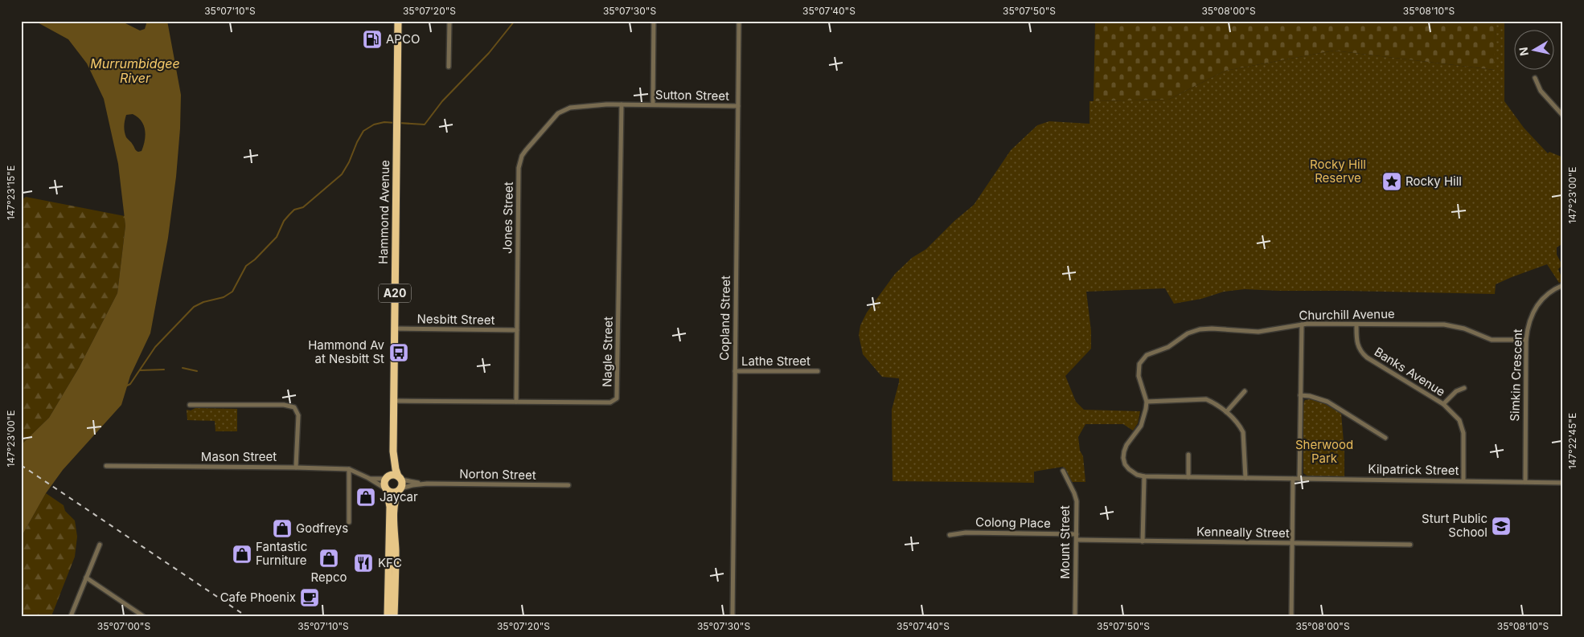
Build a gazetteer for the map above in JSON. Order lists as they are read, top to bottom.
{
  "streets": {
    "highway": ["Hammond Avenue", "A20"],
    "street": [
      "Sutton Street",
      "Jones Street",
      "Churchill Avenue",
      "Copland Street",
      "Nesbitt Street",
      "Nagle Street",
      "Lathe Street",
      "Banks Avenue",
      "Simkin Crescent",
      "Mason Street",
      "Kilpatrick Street",
      "Norton Street",
      "Colong Place",
      "Kenneally Street",
      "Mount Street"
    ]
  },
  "crossings": [
    ["Sutton Street", "Jones Street"],
    ["Sutton Street", "Copland Street"],
    ["Sutton Street", "Nagle Street"],
    ["Hammond Avenue", "A20"],
    ["Hammond Avenue", "Nesbitt Street"],
    ["Hammond Avenue", "Nagle Street"],
    ["Hammond Avenue", "Mason Street"],
    ["Hammond Avenue", "Norton Street"],
    ["Jones Street", "Nesbitt Street"],
    ["Jones Street", "Nagle Street"],
    ["A20", "Mason Street"],
    ["A20", "Norton Street"],
    ["Churchill Avenue", "Banks Avenue"],
    ["Churchill Avenue", "Simkin Crescent"],
    ["Copland Street", "Lathe Street"],
    ["Banks Avenue", "Kilpatrick Street"],
    ["Simkin Crescent", "Kilpatrick Street"],
    ["Mason Street", "Norton Street"],
    ["Colong Place", "Mount Street"],
    ["Kenneally Street", "Mount Street"]
  ],
  "water": ["Murrumbidgee River"],
  "parks": ["Rocky Hill Reserve", "Sherwood Park"],
  "places": {
    "fuel station": ["APCO"],
    "place": ["Rocky Hill"],
    "bus stop": ["Hammond Av at Nesbitt St"],
    "shop": [
      "Jaycar",
      "Godfreys",
      "Fantastic Furniture",
      "Repco"
    ],
    "school or university": ["Sturt Public School"],
    "restaurant": ["KFC"],
    "cafe": ["Cafe Phoenix"]
  },
  "north": "left",
  "coordinates": [
    "35°07'10\"S",
    "35°07'20\"S",
    "35°07'30\"S",
    "35°07'40\"S",
    "35°07'50\"S",
    "35°08'00\"S",
    "35°08'10\"S",
    "147°23'15\"E",
    "147°23'00\"E",
    "147°22'45\"E",
    "35°07'00\"S"
  ]
}
